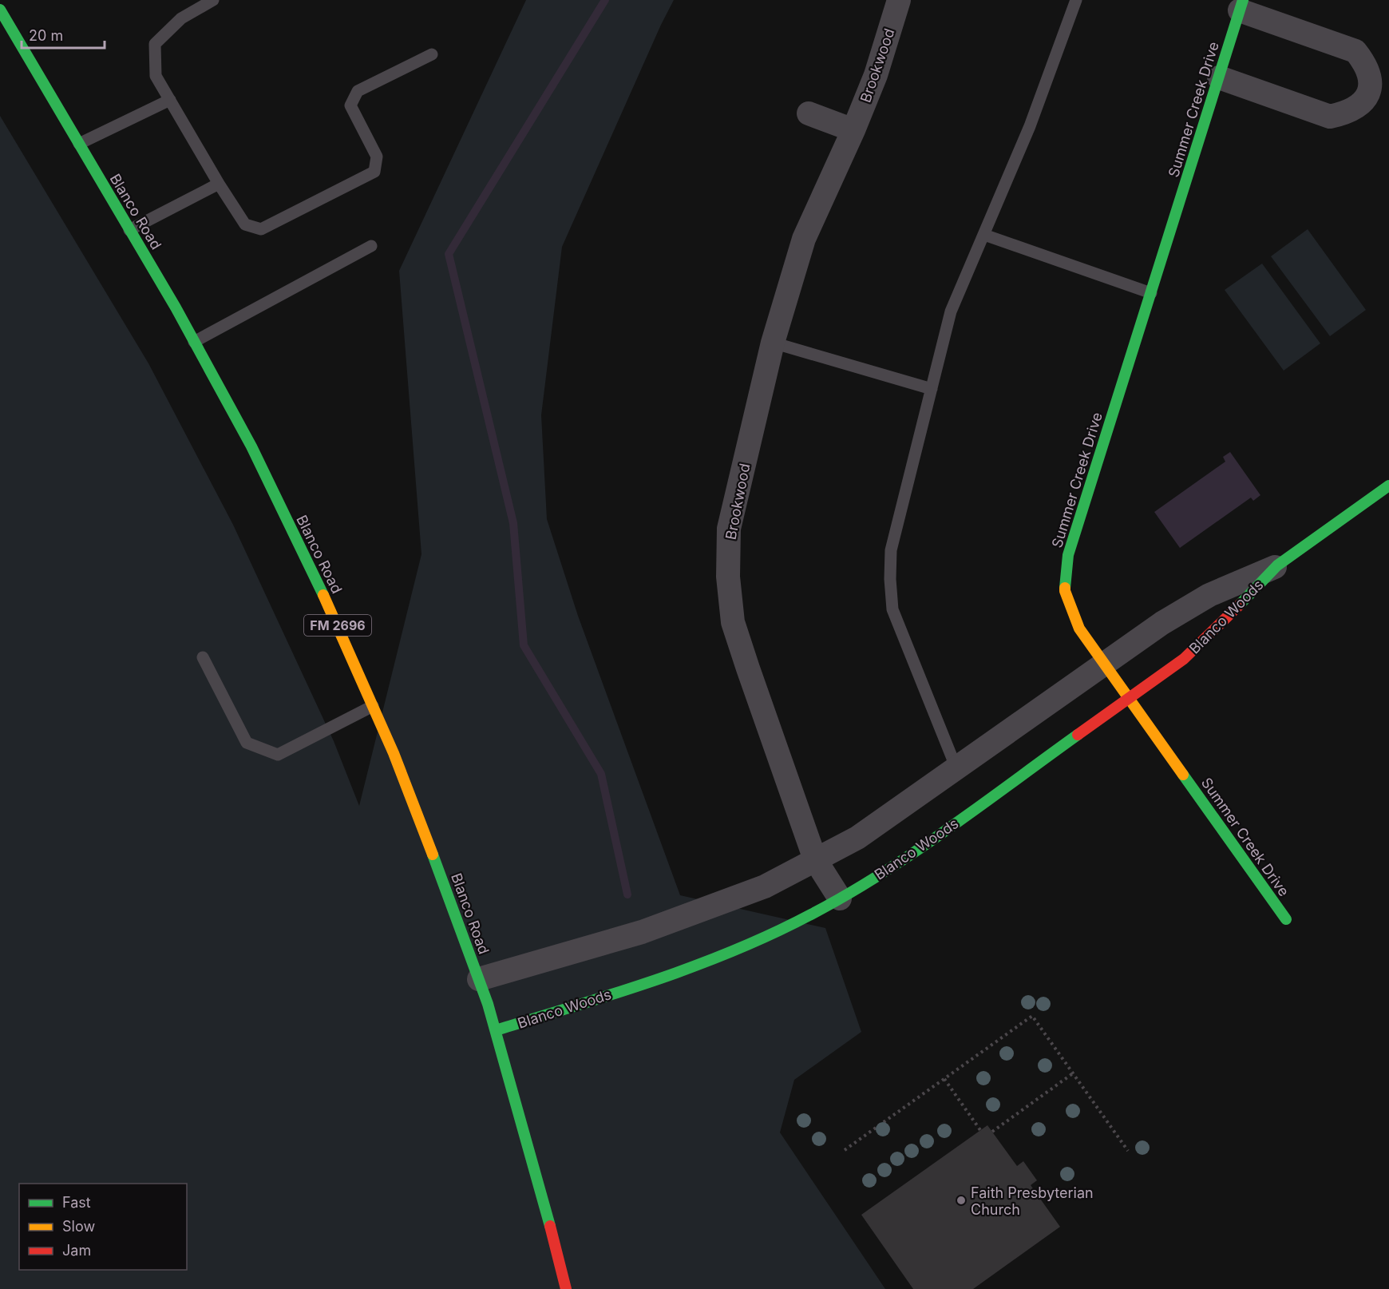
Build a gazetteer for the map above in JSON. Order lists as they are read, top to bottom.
{
  "streets": {
    "street": [
      "Brookwood",
      "Summer Creek Drive",
      "Blanco Road",
      "Blanco Woods",
      "FM 2696"
    ]
  },
  "crossings": [
    ["Brookwood", "Blanco Woods"],
    ["Summer Creek Drive", "Blanco Woods"],
    ["Blanco Road", "Blanco Woods"]
  ],
  "places": ["Faith Presbyterian Church"],
  "legend": ["Fast", "Slow", "Jam"],
  "scale_bar": "20 m"
}
